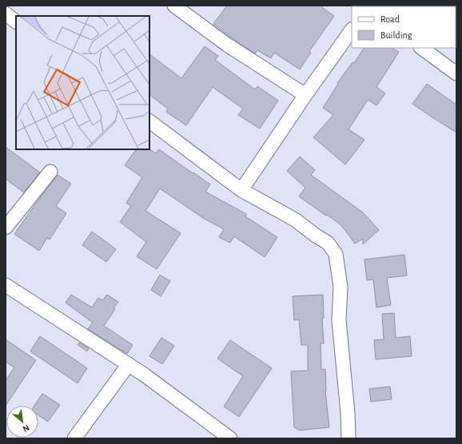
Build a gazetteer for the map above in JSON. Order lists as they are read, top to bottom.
{
  "legend": ["Road", "Building"],
  "north": "bottom right"
}
